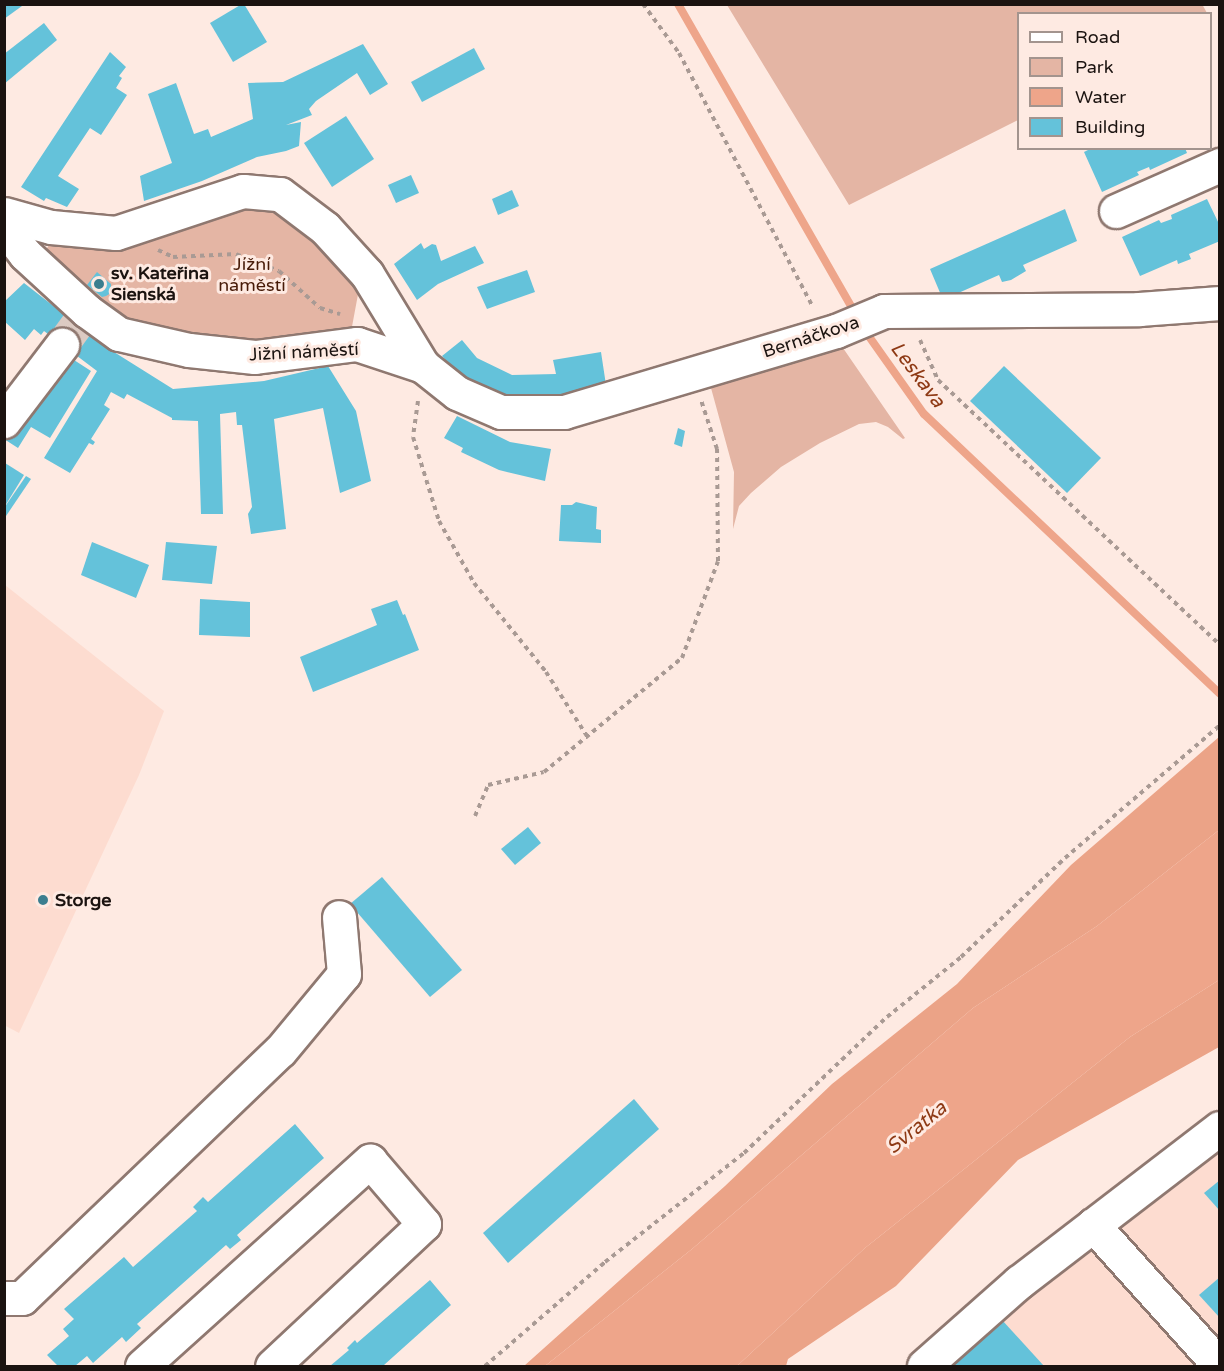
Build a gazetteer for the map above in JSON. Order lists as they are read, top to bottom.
{
  "streets": {
    "street": ["Bernáčkova", "Jižní náměstí"]
  },
  "crossings": [
    ["Bernáčkova", "Jižní náměstí"]
  ],
  "water": ["Leskava", "Svratka"],
  "parks": ["Jížní náměstí"],
  "places": ["sv. Kateřina Sienská", "Storge"],
  "legend": [
    "Road",
    "Park",
    "Water",
    "Building"
  ]
}
